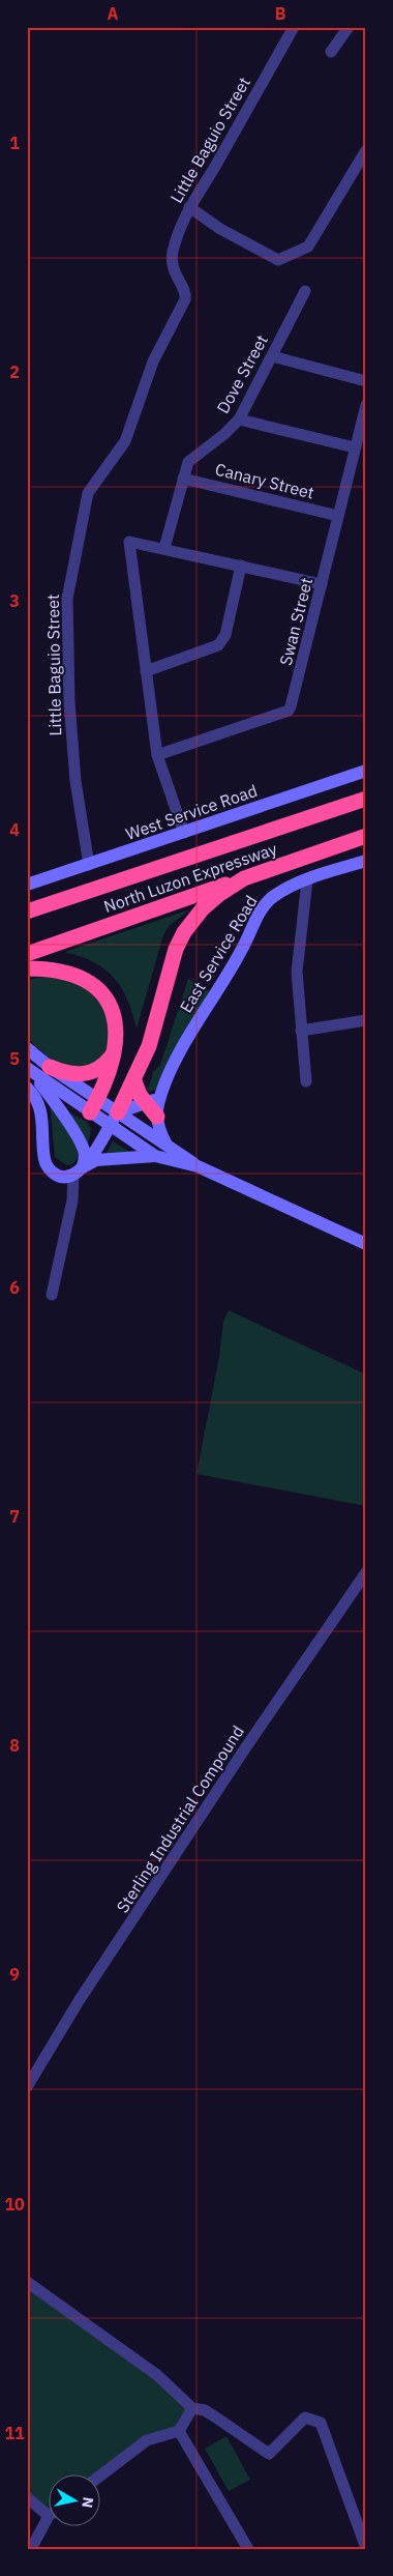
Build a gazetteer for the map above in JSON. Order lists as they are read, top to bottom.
{
  "streets": {
    "highway": ["North Luzon Expressway"],
    "main road": ["West Service Road", "East Service Road"],
    "street": [
      "Little Baguio Street",
      "Dove Street",
      "Canary Street",
      "Swan Street",
      "Sterling Industrial Compound"
    ]
  },
  "crossings": [
    ["Little Baguio Street", "West Service Road"],
    ["Dove Street", "Canary Street"],
    ["Canary Street", "Swan Street"]
  ],
  "north": "right",
  "grid": {
    "columns": ["A", "B"],
    "rows": [
      "1",
      "2",
      "3",
      "4",
      "5",
      "6",
      "7",
      "8",
      "9",
      "10",
      "11"
    ]
  }
}
